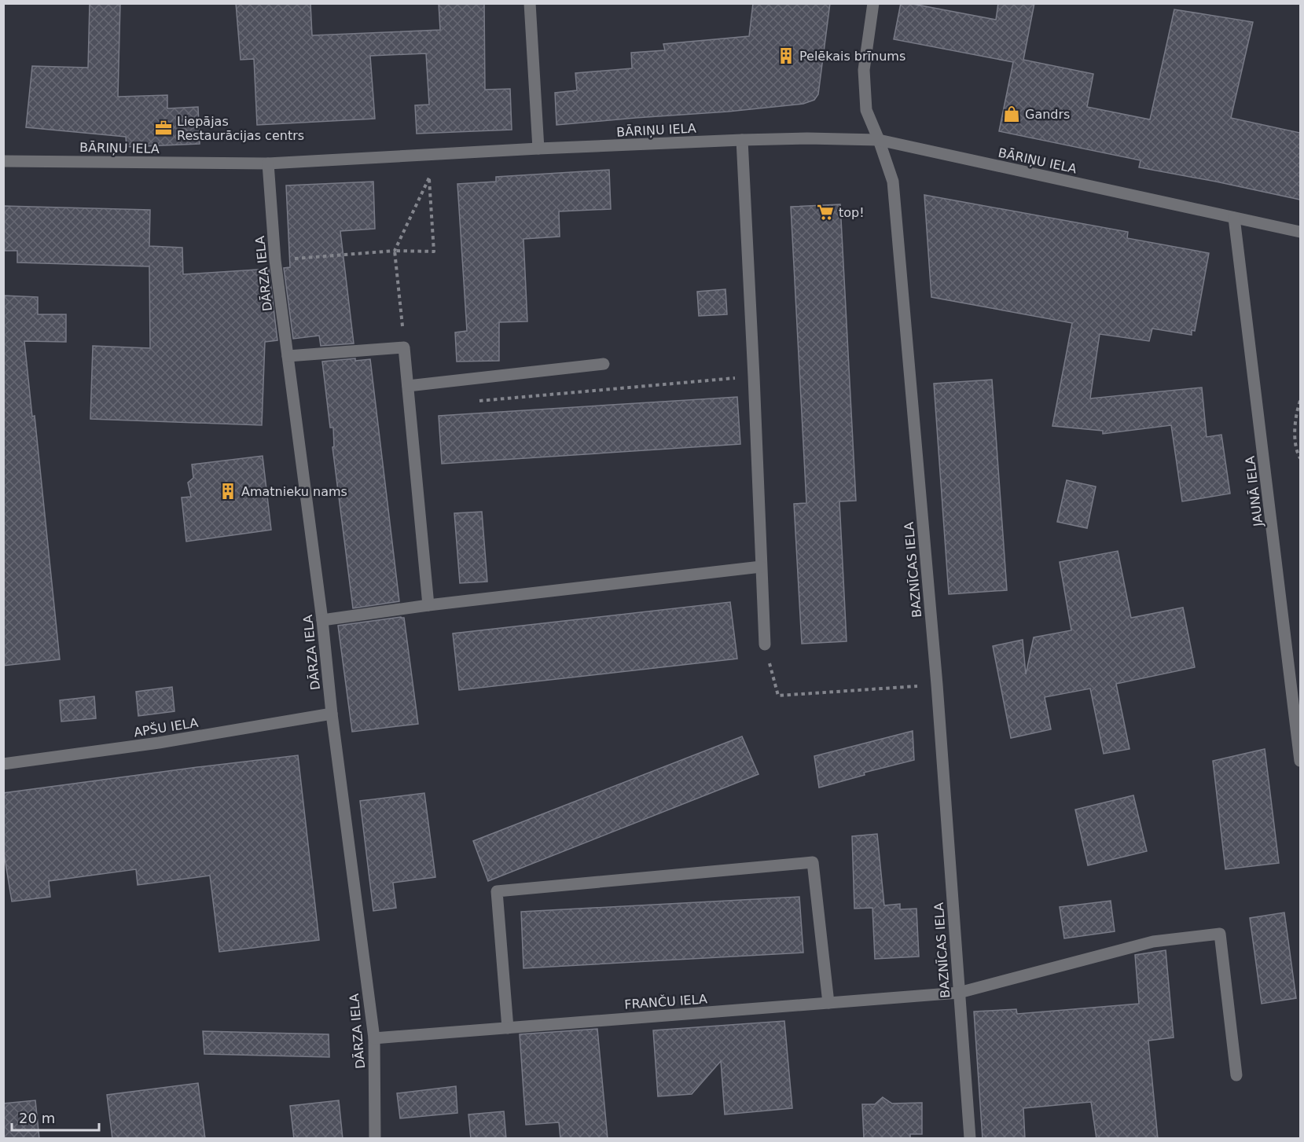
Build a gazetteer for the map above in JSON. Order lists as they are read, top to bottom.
{
  "streets": {
    "street": [
      "BĀRIŅU IELA",
      "DĀRZA IELA",
      "JAUNĀ IELA",
      "BAZNĪCAS IELA",
      "APŠU IELA",
      "FRANČU IELA"
    ]
  },
  "crossings": [
    ["BĀRIŅU IELA", "DĀRZA IELA"],
    ["BĀRIŅU IELA", "JAUNĀ IELA"],
    ["BĀRIŅU IELA", "BAZNĪCAS IELA"],
    ["DĀRZA IELA", "APŠU IELA"],
    ["DĀRZA IELA", "FRANČU IELA"],
    ["BAZNĪCAS IELA", "FRANČU IELA"]
  ],
  "places": {
    "building": ["Pelēkais brīnums", "Amatnieku nams"],
    "shop": ["Gandrs"],
    "office": ["Liepājas Restaurācijas centrs"],
    "supermarket": ["top!"]
  },
  "scale_bar": "20 m"
}
